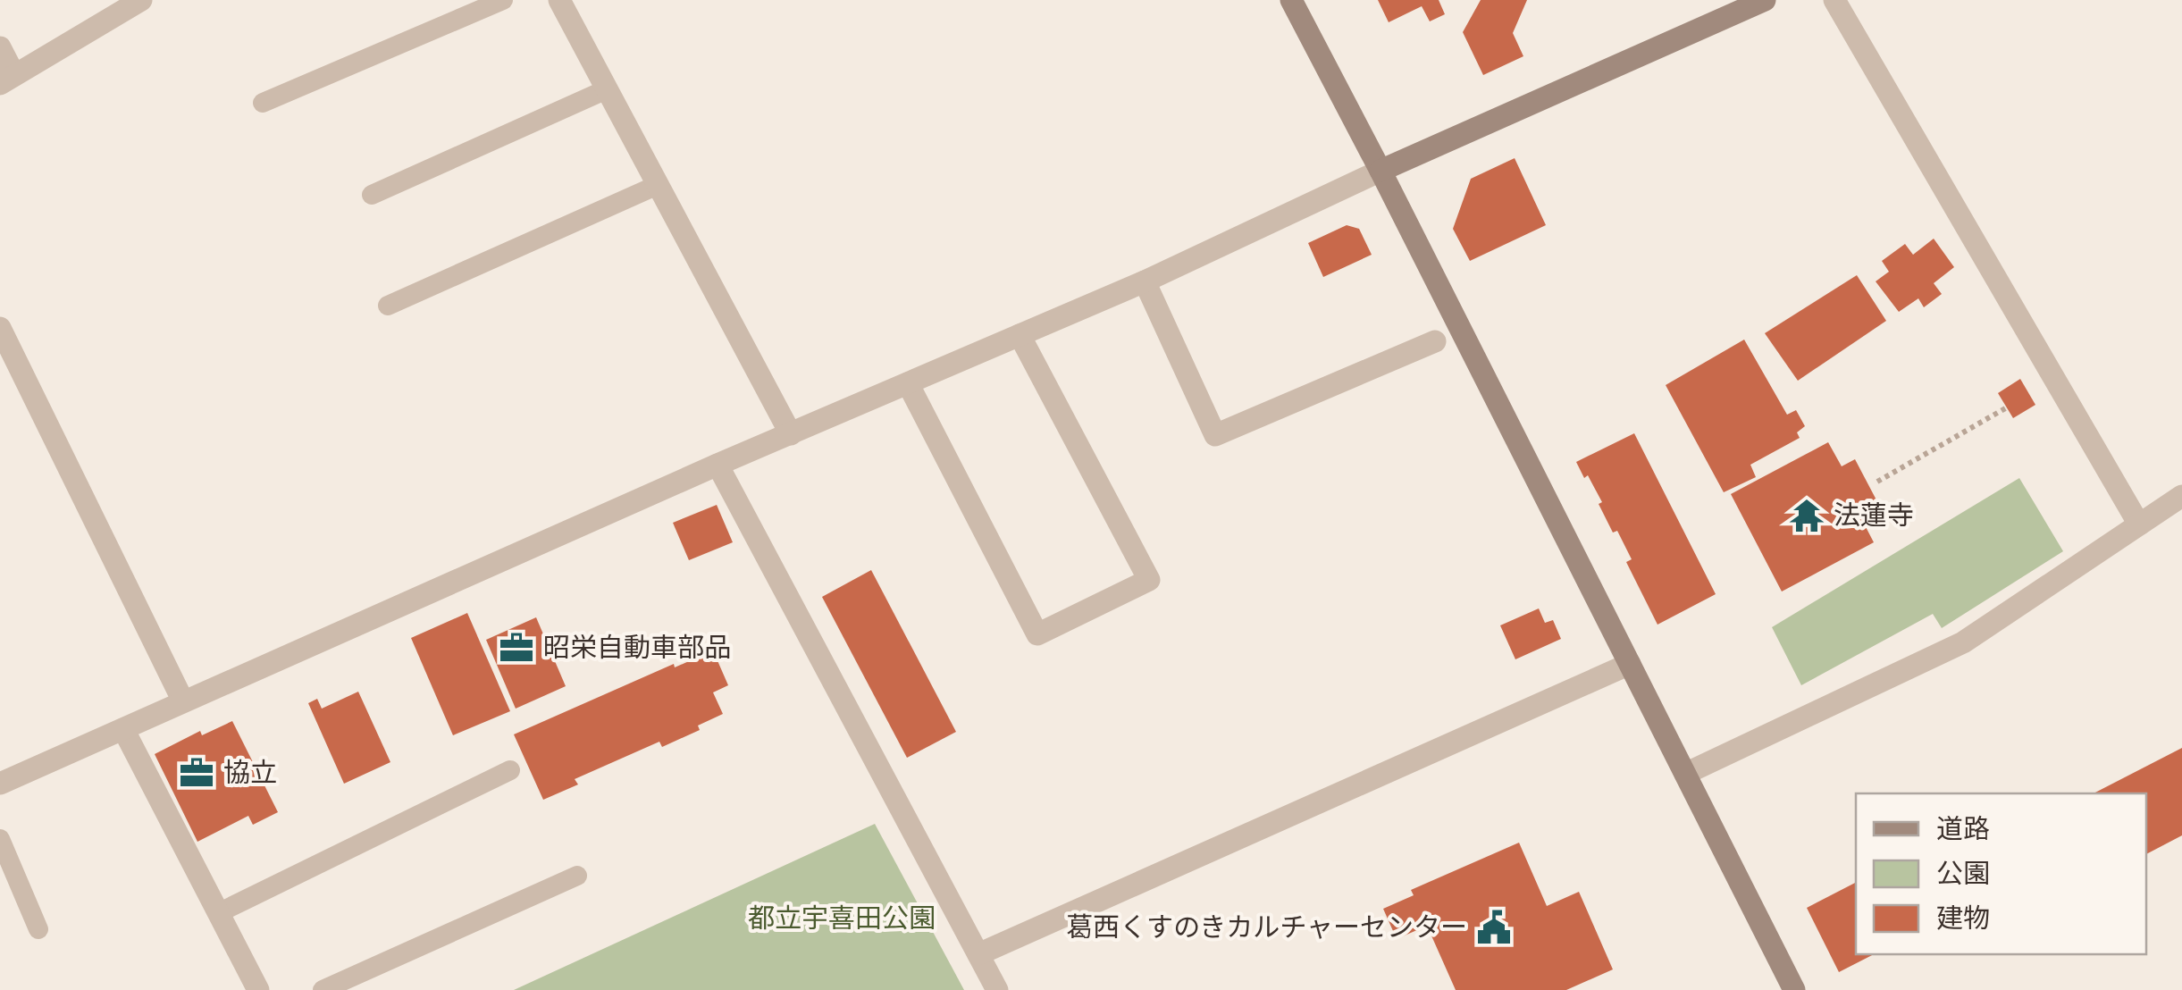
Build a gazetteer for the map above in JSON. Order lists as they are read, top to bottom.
{
  "parks": ["都立宇喜田公園"],
  "places": {
    "temple": ["法蓮寺"],
    "office": ["昭栄自動車部品", "協立"],
    "public building": ["葛西くすのきカルチャーセンター"]
  },
  "legend": ["道路", "公園", "建物"]
}
